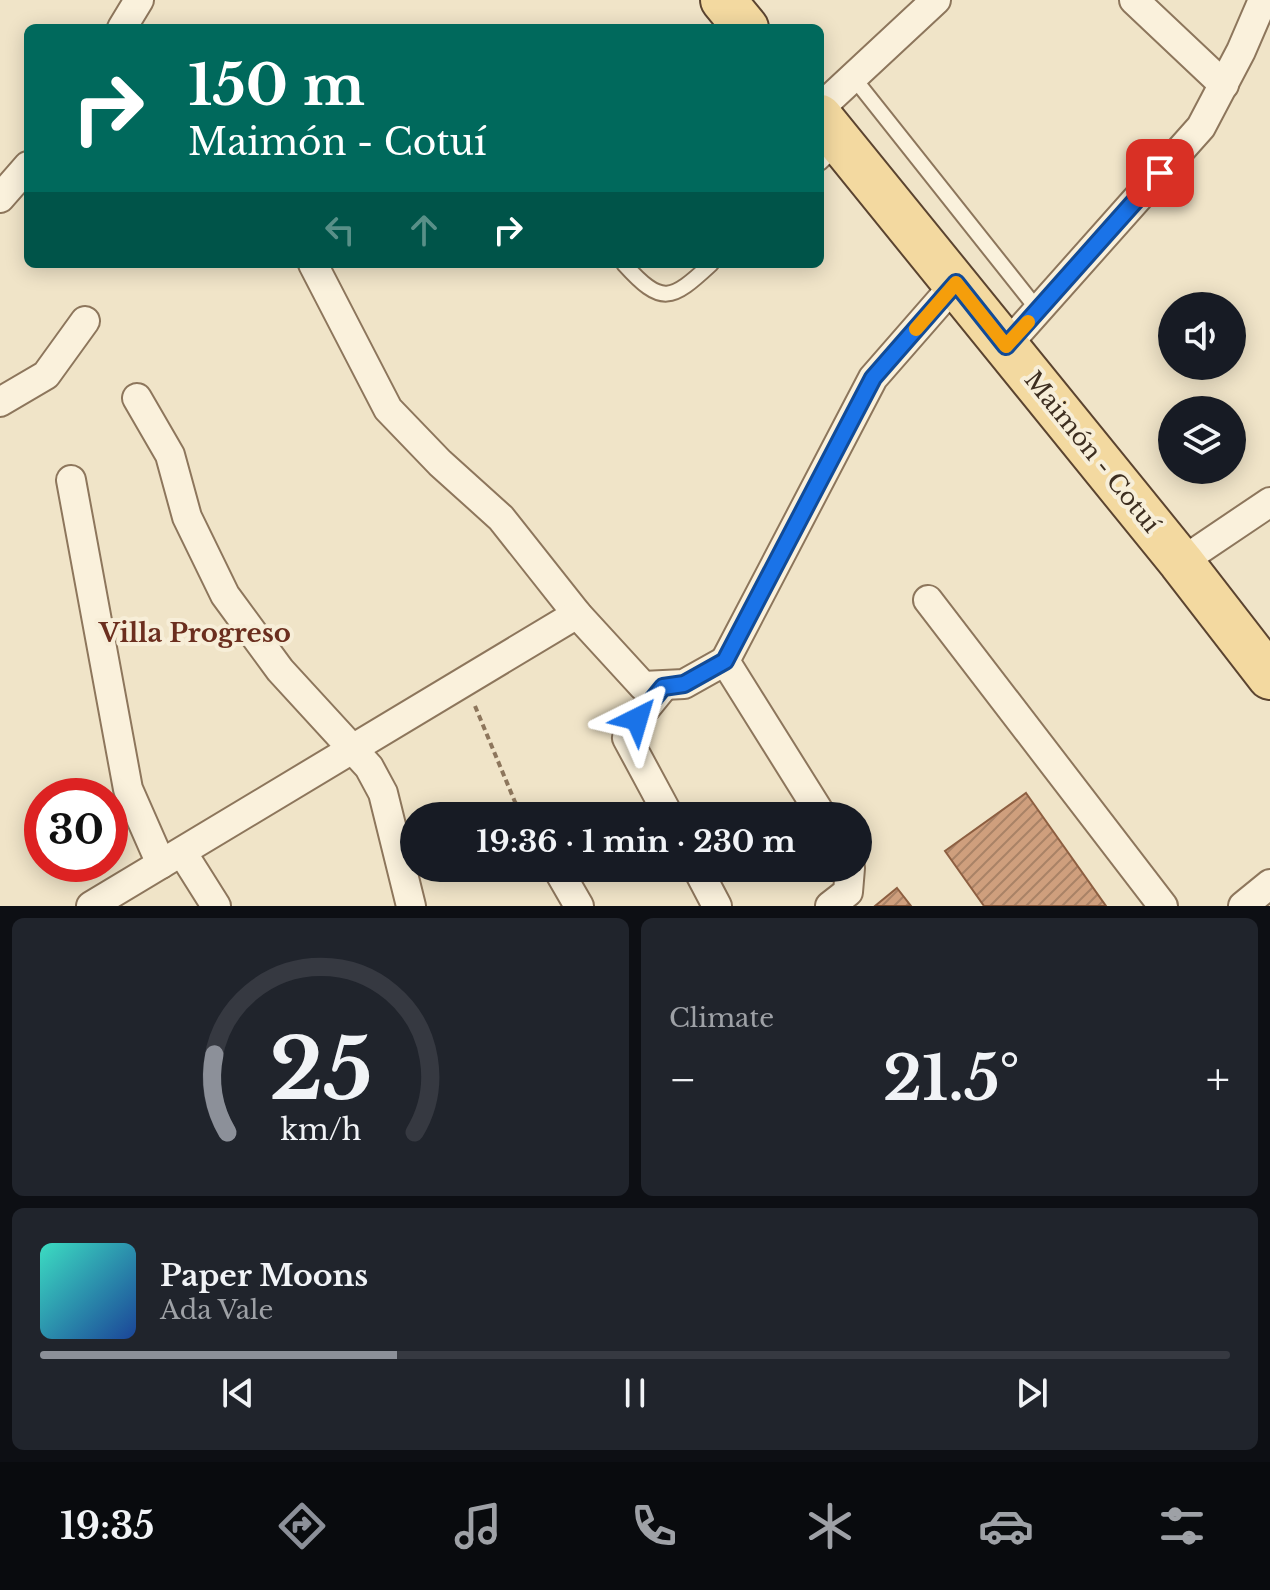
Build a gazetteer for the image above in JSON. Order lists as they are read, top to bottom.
{
  "streets": {
    "main road": ["Maimón - Cotuí"]
  },
  "districts": ["Villa Progreso"],
  "page": {
    "turn": ["150 m", "Maimón - Cotuí"],
    "limit": "30",
    "trip": "19:36 · 1 min · 230 m",
    "tile": "Climate",
    "heat": ["−", "21.5°", "+"],
    "song": ["Paper Moons", "Ada Vale"],
    "tabs": "19:35",
    "gauge": ["25", "km/h"]
  }
}
